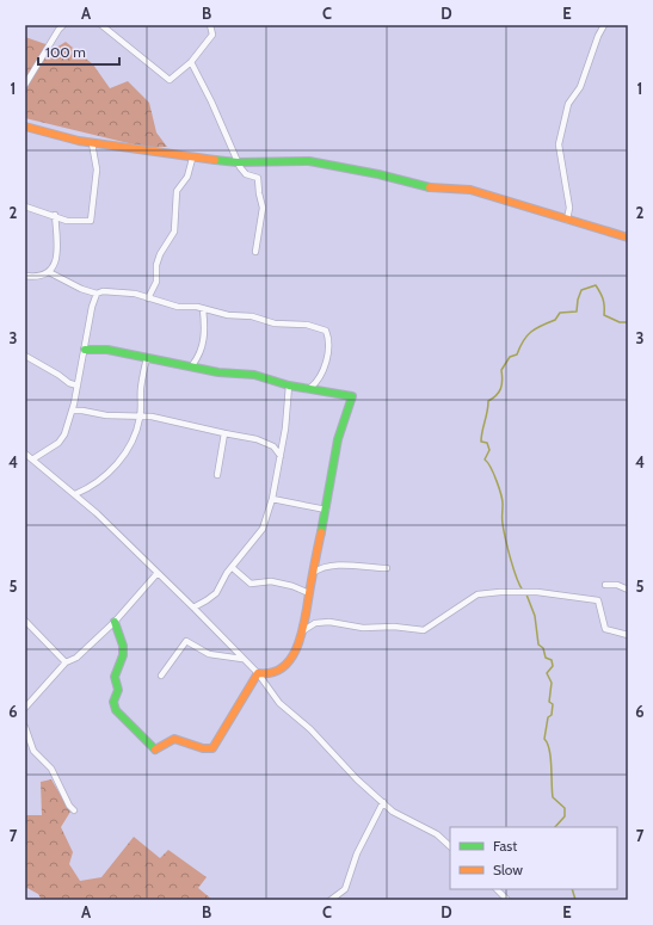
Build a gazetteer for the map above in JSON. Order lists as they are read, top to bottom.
{
  "legend": ["Fast", "Slow"],
  "scale_bar": "100 m",
  "grid": {
    "columns": [
      "A",
      "B",
      "C",
      "D",
      "E"
    ],
    "rows": [
      "1",
      "2",
      "3",
      "4",
      "5",
      "6",
      "7"
    ]
  }
}
